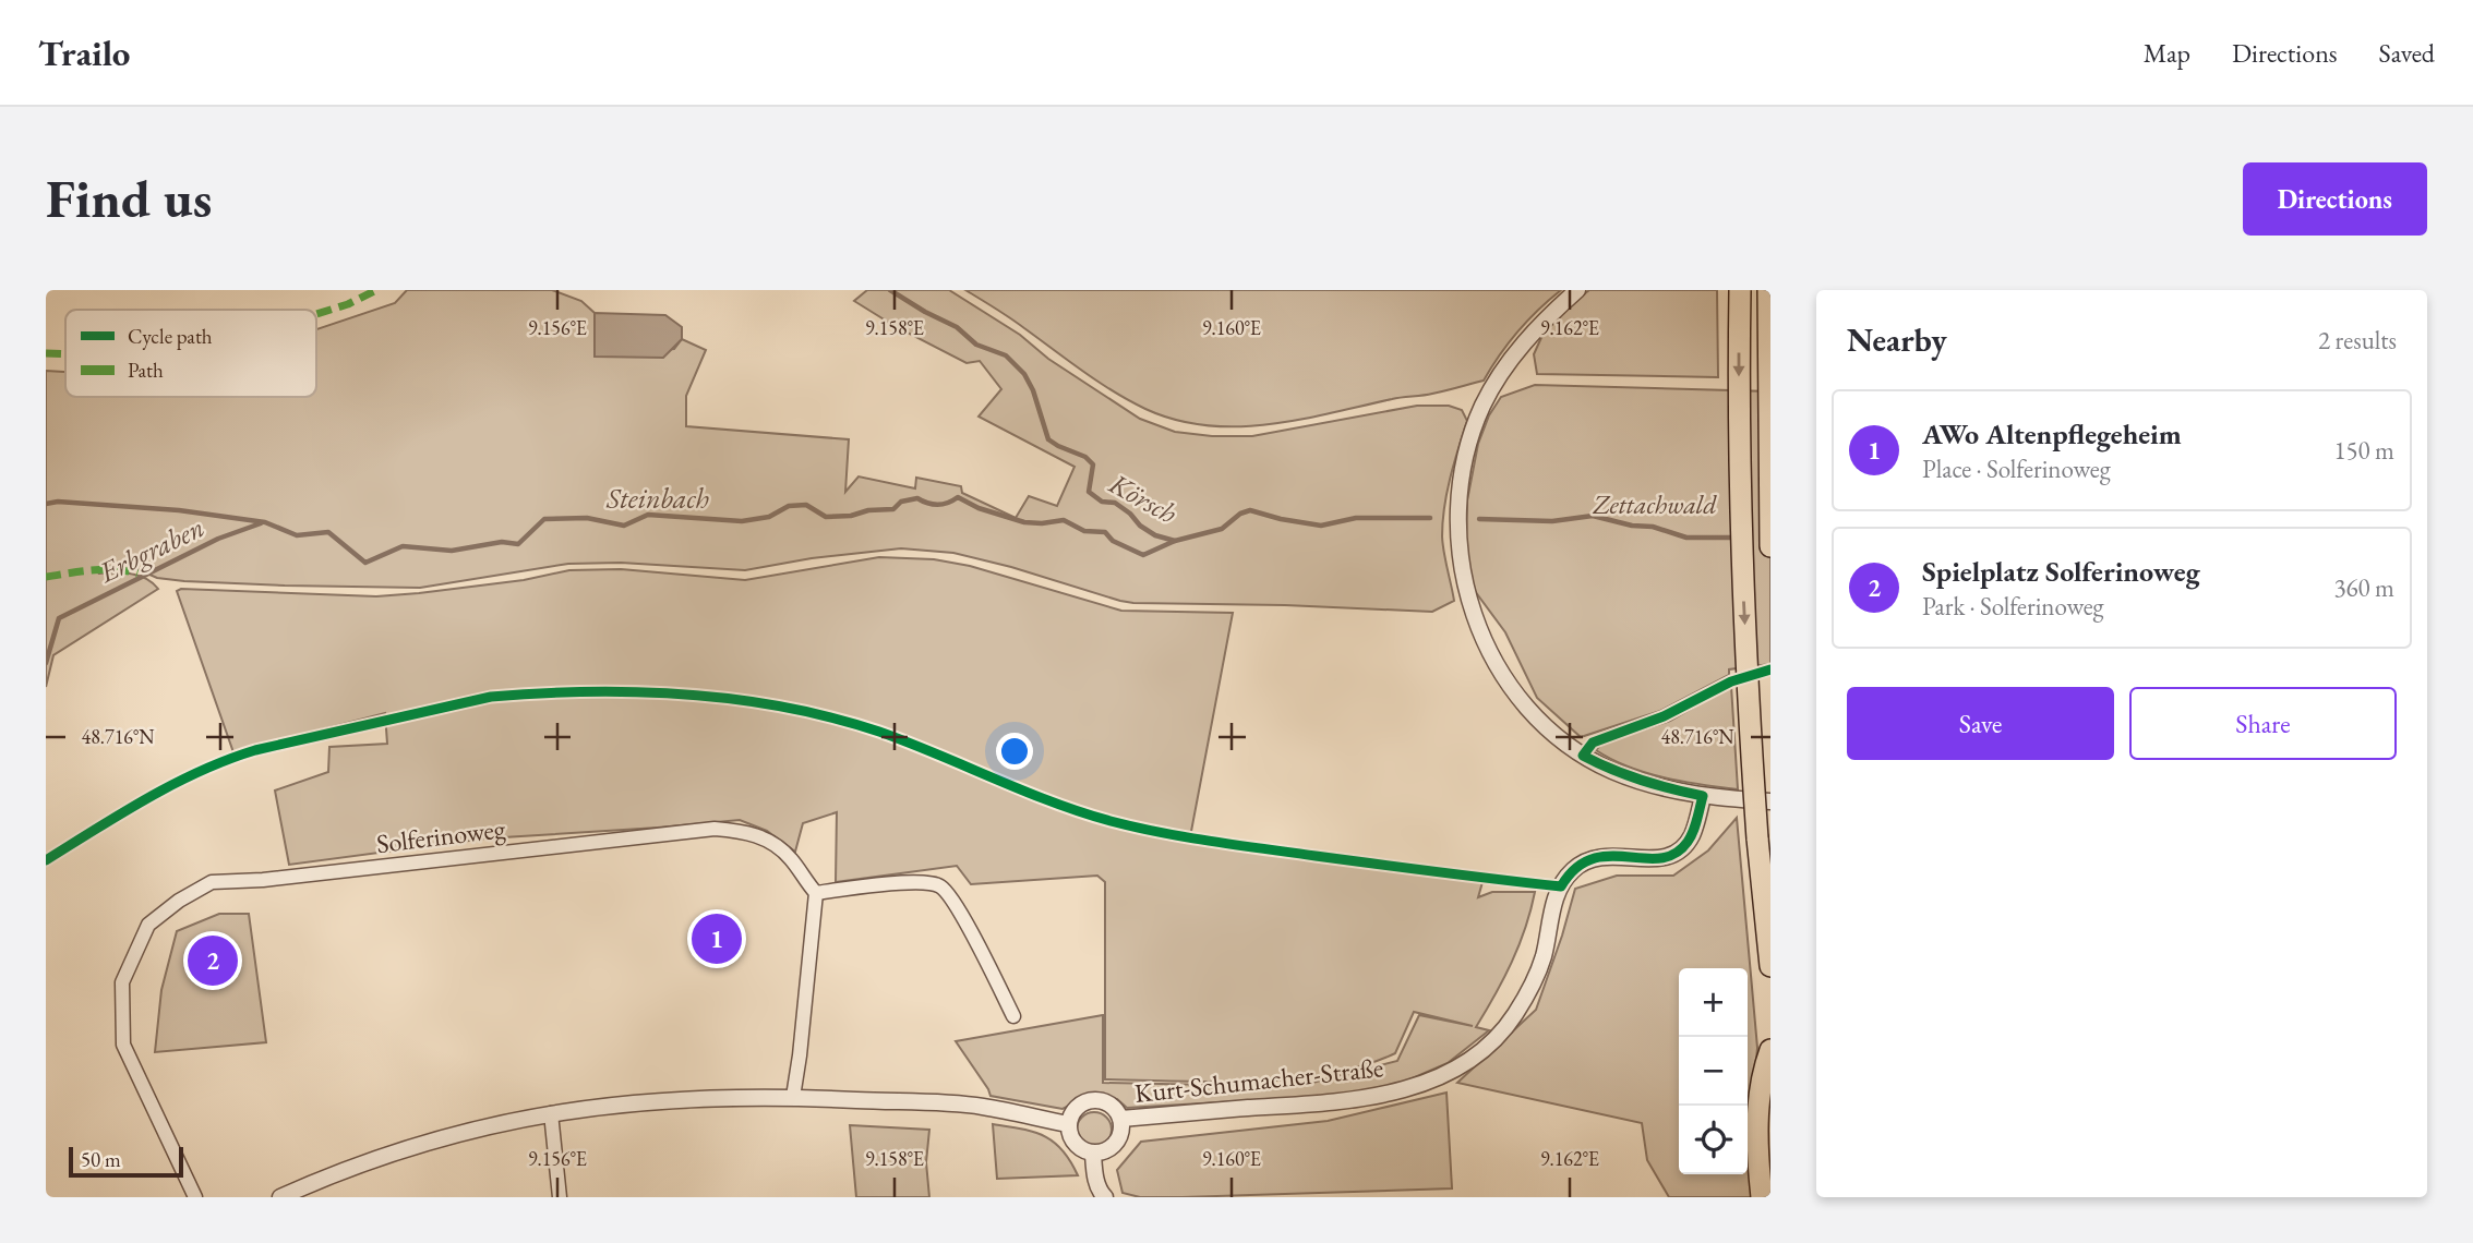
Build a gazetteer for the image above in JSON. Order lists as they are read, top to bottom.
{
  "streets": {
    "street": ["Solferinoweg", "Kurt-Schumacher-Straße"]
  },
  "water": ["Steinbach", "Körsch", "Erbgraben"],
  "parks": ["Zettachwald"],
  "legend": ["Cycle path", "Path"],
  "scale_bar": "50 m",
  "page": {
    "header": "Trailo",
    "nav": ["Map", "Directions", "Saved"],
    "buttons": [
      "Directions",
      ["Save", "Share"]
    ],
    "title": "Find us",
    "heading": ["Nearby", "2 results"],
    "list": [
      {
        "mark": "1",
        "name": "AWo Altenpflegeheim",
        "note": "Place · Solferinoweg",
        "value": "150 m"
      },
      {
        "mark": "2",
        "name": "Spielplatz Solferinoweg",
        "note": "Park · Solferinoweg",
        "value": "360 m"
      }
    ],
    "pins": ["1", "2"],
    "map_buttons": ["+", "−"],
    "scale": "50 m"
  },
  "coordinates": [
    "9.156°E",
    "9.158°E",
    "9.160°E",
    "9.162°E",
    "48.716°N"
  ]
}
